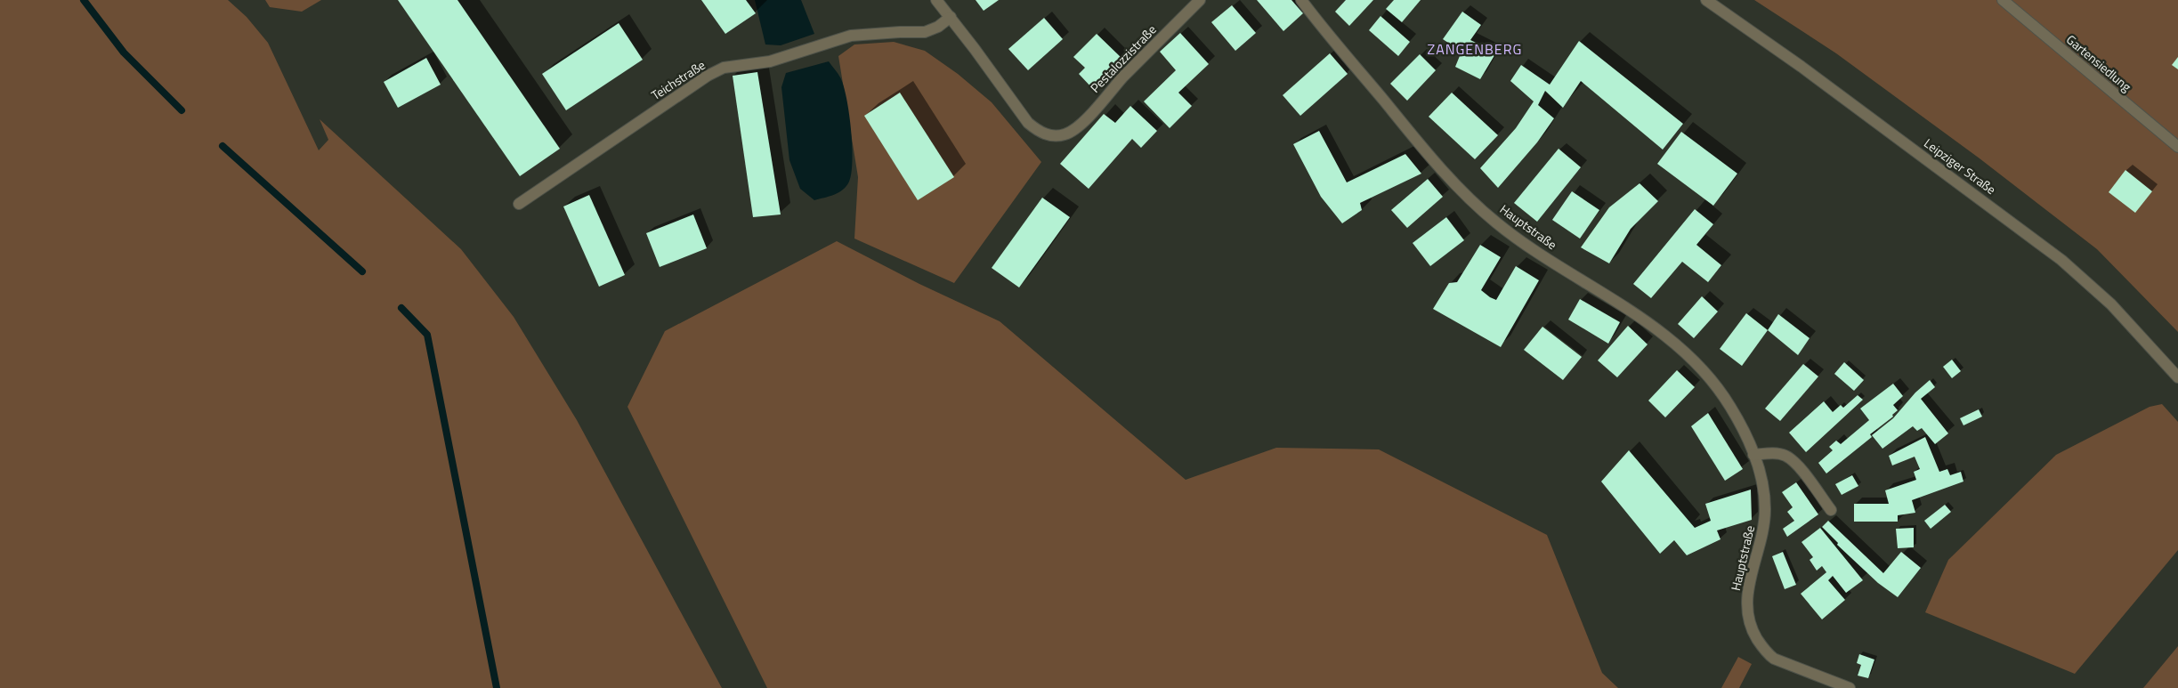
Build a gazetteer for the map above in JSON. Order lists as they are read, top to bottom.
{
  "streets": {
    "street": [
      "Pestalozzistraße",
      "Gartensiedlung",
      "Teichstraße",
      "Leipziger Straße",
      "Hauptstraße"
    ]
  },
  "crossings": [
    ["Pestalozzistraße", "Teichstraße"]
  ],
  "districts": ["ZANGENBERG"]
}
